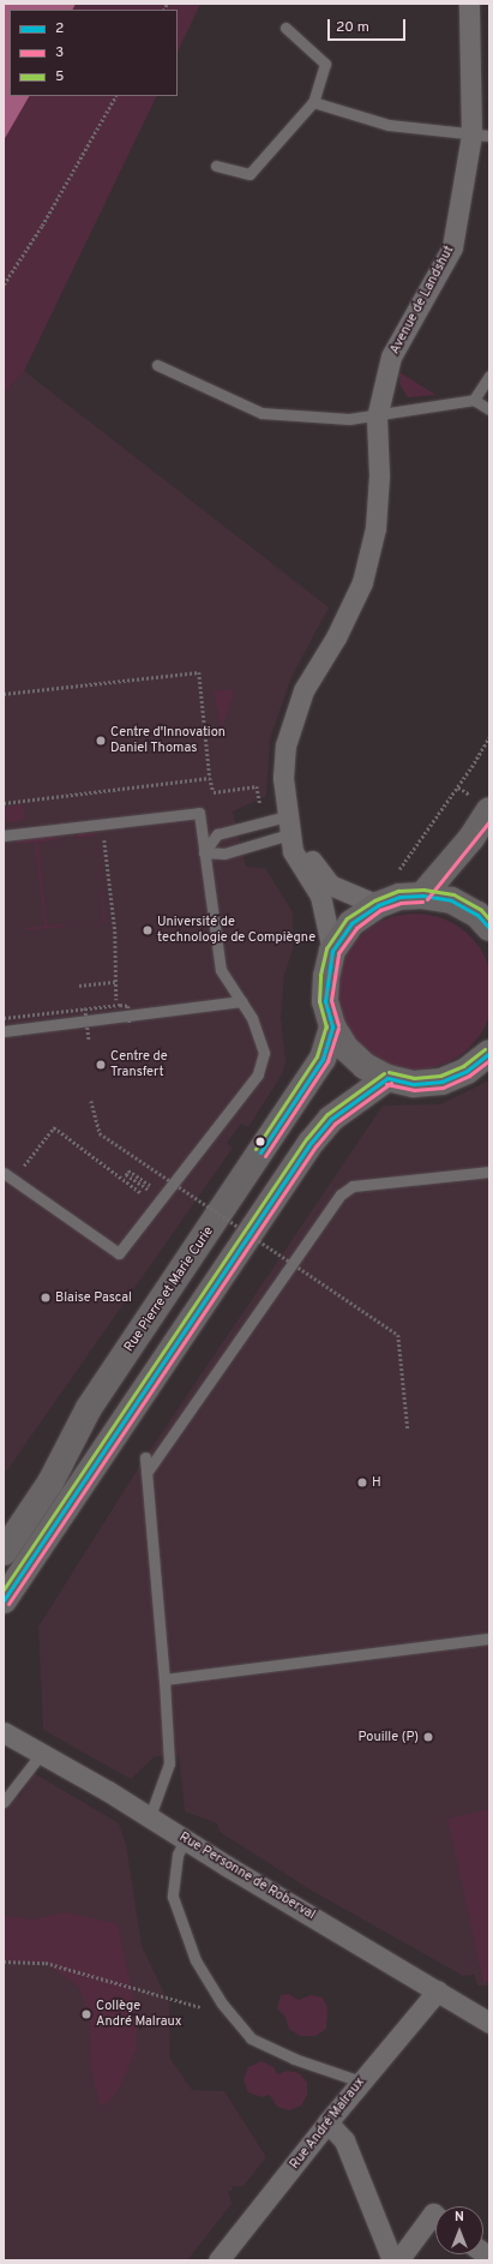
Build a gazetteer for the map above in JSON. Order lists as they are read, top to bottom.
{
  "streets": {
    "main road": ["Rue Pierre et Marie Curie"],
    "street": ["Avenue de Landshut", "Rue Personne de Roberval", "Rue André Malraux"]
  },
  "crossings": [
    ["Rue Personne de Roberval", "Rue André Malraux"]
  ],
  "places": [
    "Centre d'Innovation Daniel Thomas",
    "Université de technologie de Compiègne",
    "Centre de Transfert",
    "Blaise Pascal",
    "H",
    "Pouille (P)",
    "Collège André Malraux"
  ],
  "lines": ["transit line 3", "transit line 5", "transit line 2"],
  "legend": ["2", "3", "5"],
  "scale_bar": "20 m",
  "north": "top"
}
